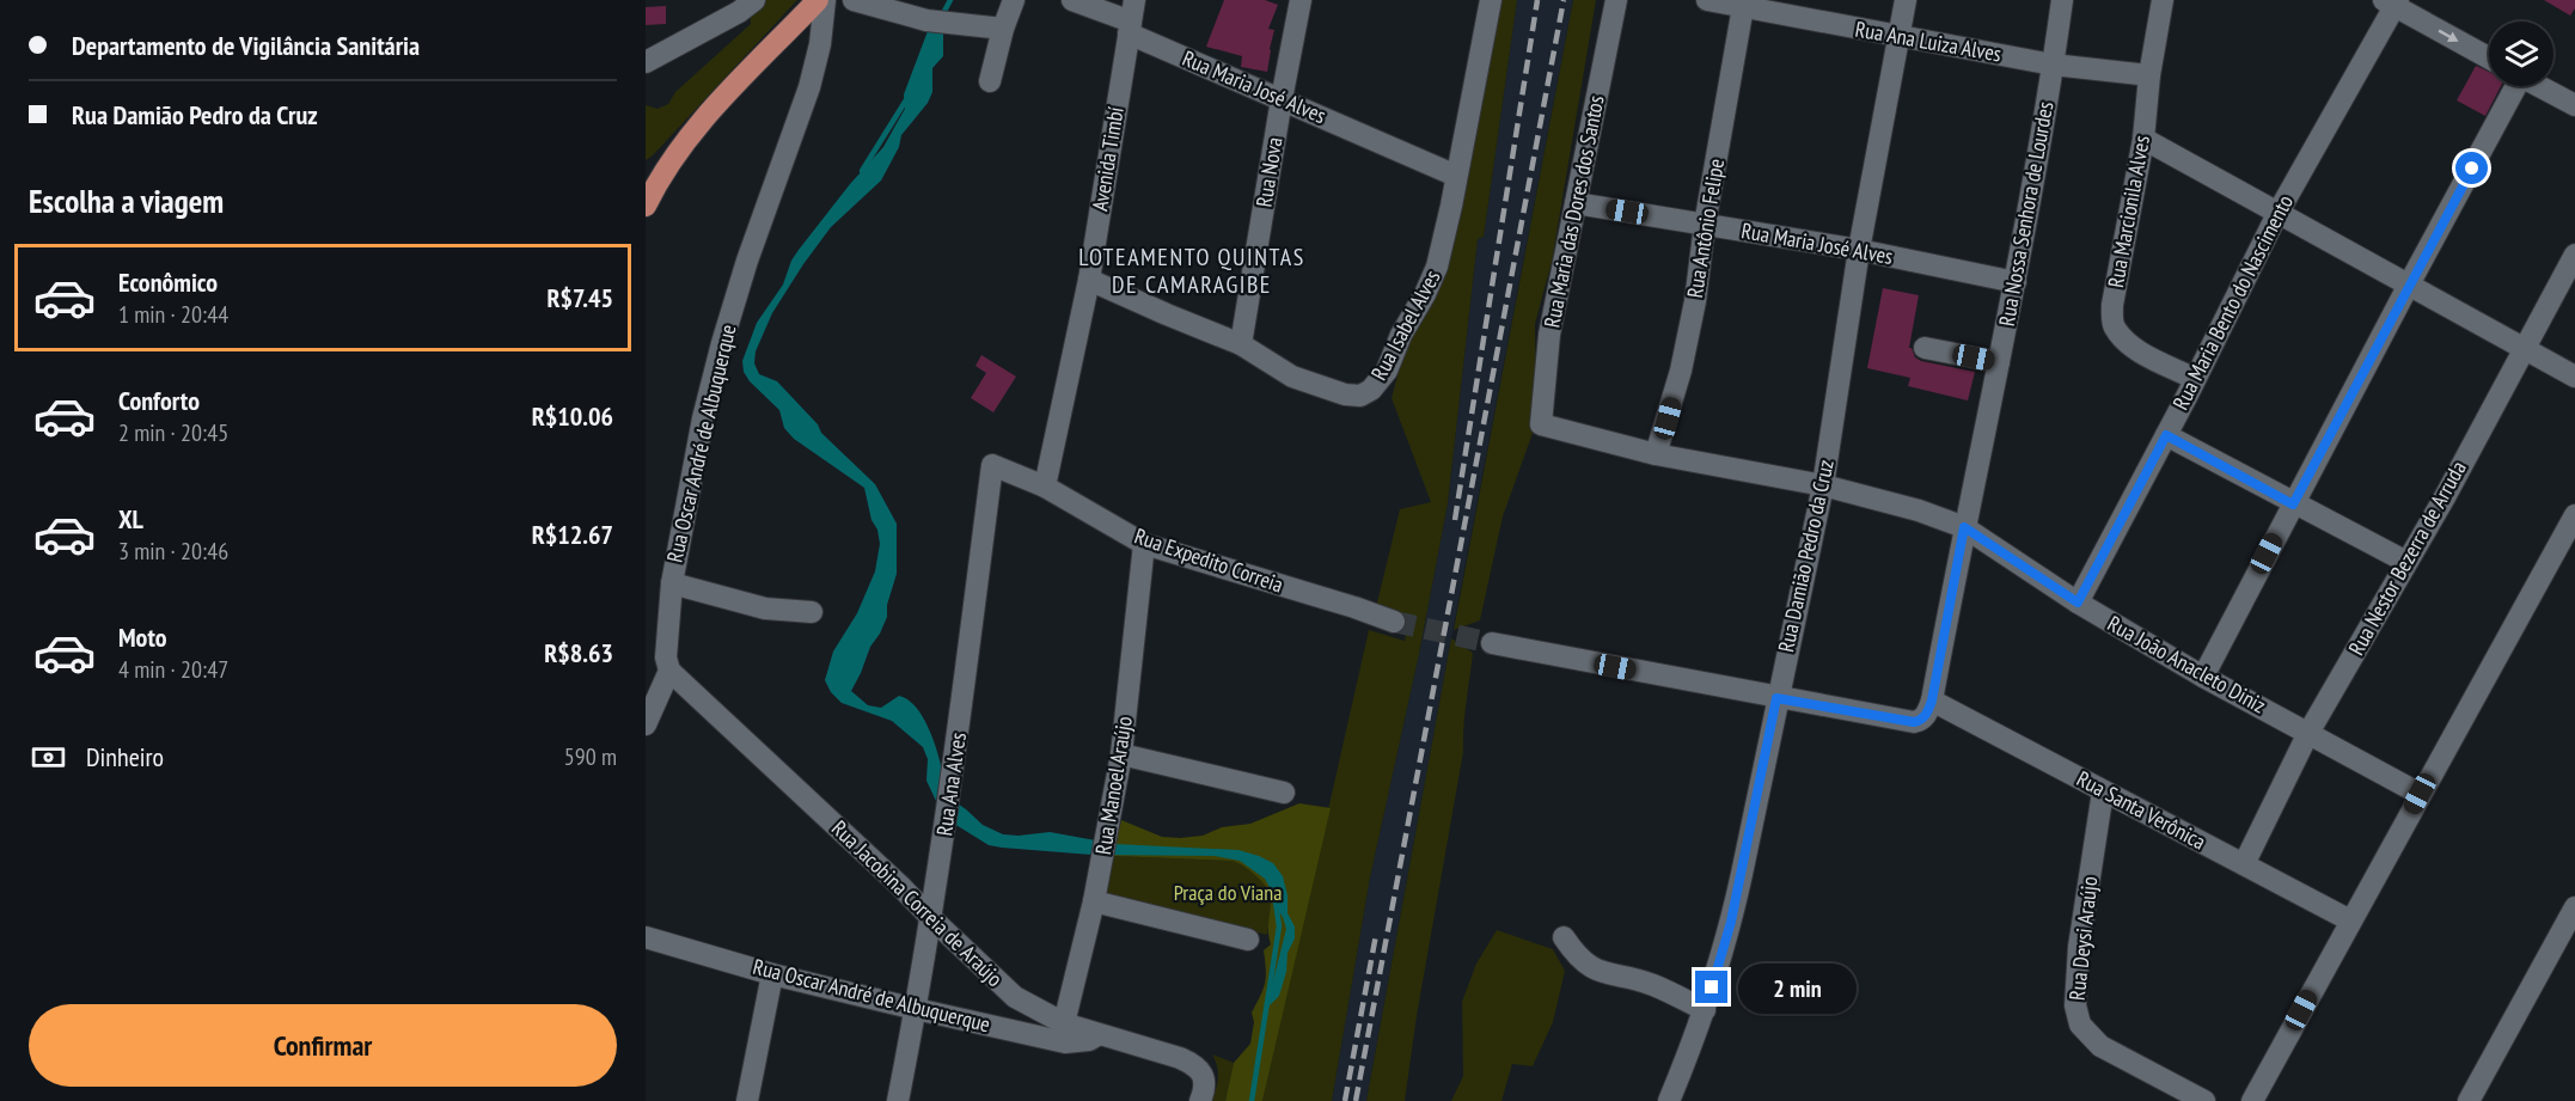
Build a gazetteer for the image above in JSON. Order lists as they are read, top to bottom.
{
  "streets": {
    "street": [
      "Rua Ana Luiza Alves",
      "Rua Maria José Alves",
      "Avenida Timbí",
      "Rua Nova",
      "Rua Maria das Dores dos Santos",
      "Rua Marcionila Alves",
      "Rua Nossa Senhora de Lourdes",
      "Rua Antônio Felipe",
      "Rua Maria Bento do Nascimento",
      "Rua Isabel Alves",
      "Rua Oscar André de Albuquerque",
      "Rua Damião Pedro da Cruz",
      "Rua Nestor Bezerra de Arruda",
      "Rua Expedito Correia",
      "Rua João Anacleto Diniz",
      "Rua Ana Alves",
      "Rua Manoel Araújo",
      "Rua Santa Verônica",
      "Rua Jacobina Correia de Araújo",
      "Rua Deysi Araújo"
    ]
  },
  "crossings": [
    ["Rua Ana Luiza Alves", "Rua Marcionila Alves"],
    ["Rua Ana Luiza Alves", "Rua Nossa Senhora de Lourdes"],
    ["Rua Ana Luiza Alves", "Rua Antônio Felipe"],
    ["Rua Ana Luiza Alves", "Rua Damião Pedro da Cruz"],
    ["Rua Maria José Alves", "Avenida Timbí"],
    ["Rua Maria José Alves", "Rua Nova"],
    ["Rua Maria José Alves", "Rua Maria das Dores dos Santos"],
    ["Rua Maria José Alves", "Rua Nossa Senhora de Lourdes"],
    ["Rua Maria José Alves", "Rua Antônio Felipe"],
    ["Rua Maria José Alves", "Rua Isabel Alves"],
    ["Rua Maria José Alves", "Rua Damião Pedro da Cruz"],
    ["Avenida Timbí", "Rua Isabel Alves"],
    ["Avenida Timbí", "Rua Expedito Correia"],
    ["Rua Nova", "Rua Isabel Alves"],
    ["Rua Maria das Dores dos Santos", "Rua João Anacleto Diniz"],
    ["Rua Marcionila Alves", "Rua Maria Bento do Nascimento"],
    ["Rua Nossa Senhora de Lourdes", "Rua Damião Pedro da Cruz"],
    ["Rua Nossa Senhora de Lourdes", "Rua João Anacleto Diniz"],
    ["Rua Nossa Senhora de Lourdes", "Rua Santa Verônica"],
    ["Rua Antônio Felipe", "Rua João Anacleto Diniz"],
    ["Rua Maria Bento do Nascimento", "Rua João Anacleto Diniz"],
    ["Rua Oscar André de Albuquerque", "Rua Ana Alves"],
    ["Rua Oscar André de Albuquerque", "Rua Jacobina Correia de Araújo"],
    ["Rua Damião Pedro da Cruz", "Rua João Anacleto Diniz"],
    ["Rua Nestor Bezerra de Arruda", "Rua João Anacleto Diniz"],
    ["Rua Nestor Bezerra de Arruda", "Rua Santa Verônica"],
    ["Rua Expedito Correia", "Rua Ana Alves"],
    ["Rua Expedito Correia", "Rua Manoel Araújo"],
    ["Rua Ana Alves", "Rua Jacobina Correia de Araújo"],
    ["Rua Manoel Araújo", "Rua Jacobina Correia de Araújo"],
    ["Rua Santa Verônica", "Rua Deysi Araújo"]
  ],
  "districts": ["LOTEAMENTO QUINTAS DE CAMARAGIBE"],
  "parks": ["Praça do Viana"],
  "page": {
    "banner": ["Departamento de Vigilância Sanitária", "Rua Damião Pedro da Cruz"],
    "heading": "Escolha a viagem",
    "list": [
      {
        "name": "Econômico",
        "note": "1 min · 20:44",
        "value": "R$7.45"
      },
      {
        "name": "Conforto",
        "note": "2 min · 20:45",
        "value": "R$10.06"
      },
      {
        "name": "XL",
        "note": "3 min · 20:46",
        "value": "R$12.67"
      },
      {
        "name": "Moto",
        "note": "4 min · 20:47",
        "value": "R$8.63"
      }
    ],
    "pay": ["Dinheiro", "590 m"],
    "bubble": "2 min",
    "buttons": "Confirmar"
  }
}
